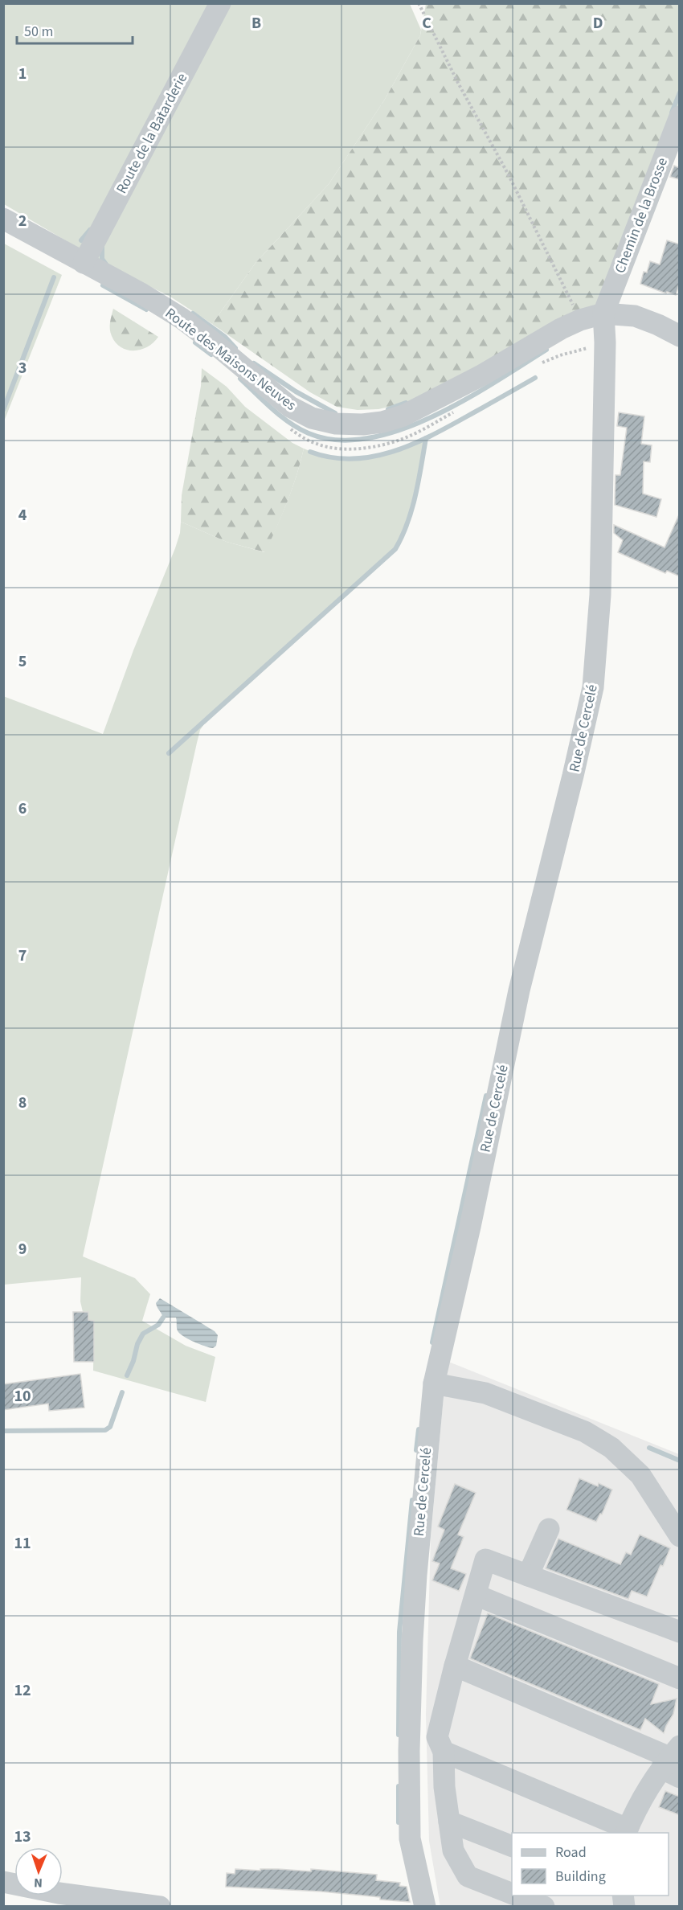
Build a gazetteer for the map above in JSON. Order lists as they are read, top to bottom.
{
  "streets": {
    "street": [
      "Route de la Batarderie",
      "Chemin de la Brosse",
      "Route des Maisons Neuves",
      "Rue de Cercelé"
    ]
  },
  "crossings": [
    ["Route de la Batarderie", "Route des Maisons Neuves"],
    ["Chemin de la Brosse", "Route des Maisons Neuves"],
    ["Chemin de la Brosse", "Rue de Cercelé"],
    ["Route des Maisons Neuves", "Rue de Cercelé"]
  ],
  "legend": ["Road", "Building"],
  "scale_bar": "50 m",
  "north": "bottom",
  "grid": {
    "columns": ["B", "C", "D"],
    "rows": [
      "1",
      "2",
      "3",
      "4",
      "5",
      "6",
      "7",
      "8",
      "9",
      "10",
      "11",
      "12",
      "13"
    ]
  }
}
